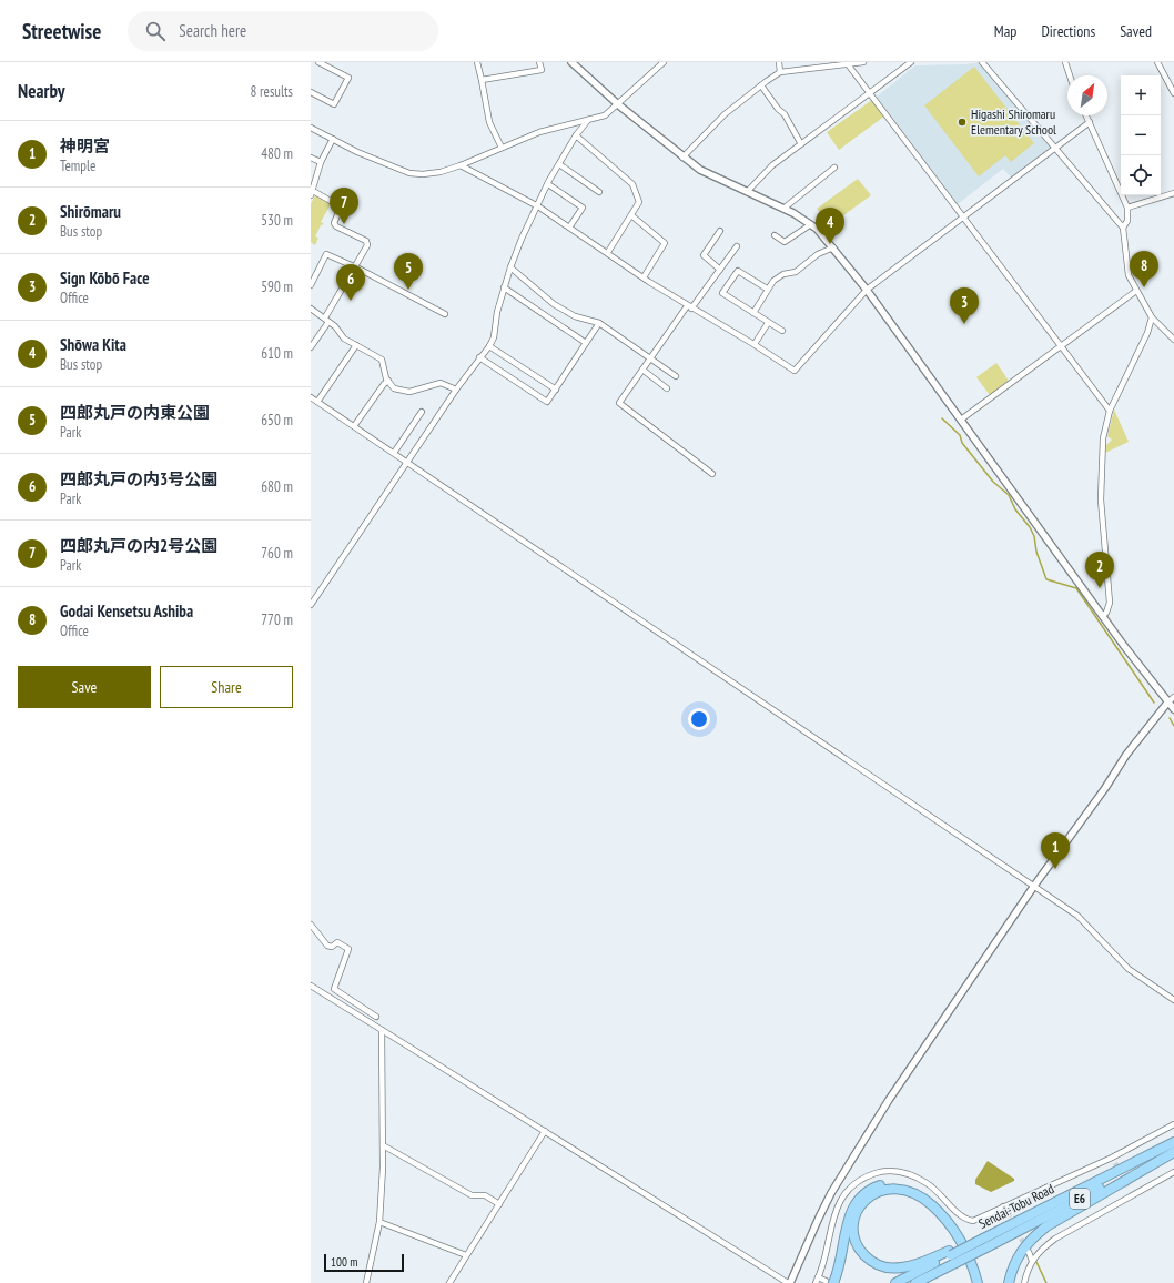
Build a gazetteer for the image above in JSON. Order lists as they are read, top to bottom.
{
  "streets": {
    "highway": ["E6", "Sendai-Tobu Road"]
  },
  "places": ["Higashi Shiromaru Elementary School"],
  "scale_bar": "100 m",
  "north": "top right",
  "page": {
    "header": "Streetwise",
    "search": "Search here",
    "nav": ["Map", "Directions", "Saved"],
    "heading": ["Nearby", "8 results"],
    "map_buttons": ["+", "−"],
    "list": [
      {
        "mark": "1",
        "name": "神明宮",
        "note": "Temple",
        "value": "480 m"
      },
      {
        "mark": "2",
        "name": "Shirōmaru",
        "note": "Bus stop",
        "value": "530 m"
      },
      {
        "mark": "3",
        "name": "Sign Kōbō Face",
        "note": "Office",
        "value": "590 m"
      },
      {
        "mark": "4",
        "name": "Shōwa Kita",
        "note": "Bus stop",
        "value": "610 m"
      },
      {
        "mark": "5",
        "name": "四郎丸戸の内東公園",
        "note": "Park",
        "value": "650 m"
      },
      {
        "mark": "6",
        "name": "四郎丸戸の内3号公園",
        "note": "Park",
        "value": "680 m"
      },
      {
        "mark": "7",
        "name": "四郎丸戸の内2号公園",
        "note": "Park",
        "value": "760 m"
      },
      {
        "mark": "8",
        "name": "Godai Kensetsu Ashiba",
        "note": "Office",
        "value": "770 m"
      }
    ],
    "pins": [
      "7",
      "4",
      "8",
      "5",
      "6",
      "3",
      "2",
      "1"
    ],
    "buttons": ["Save", "Share"],
    "scale": "100 m"
  }
}
